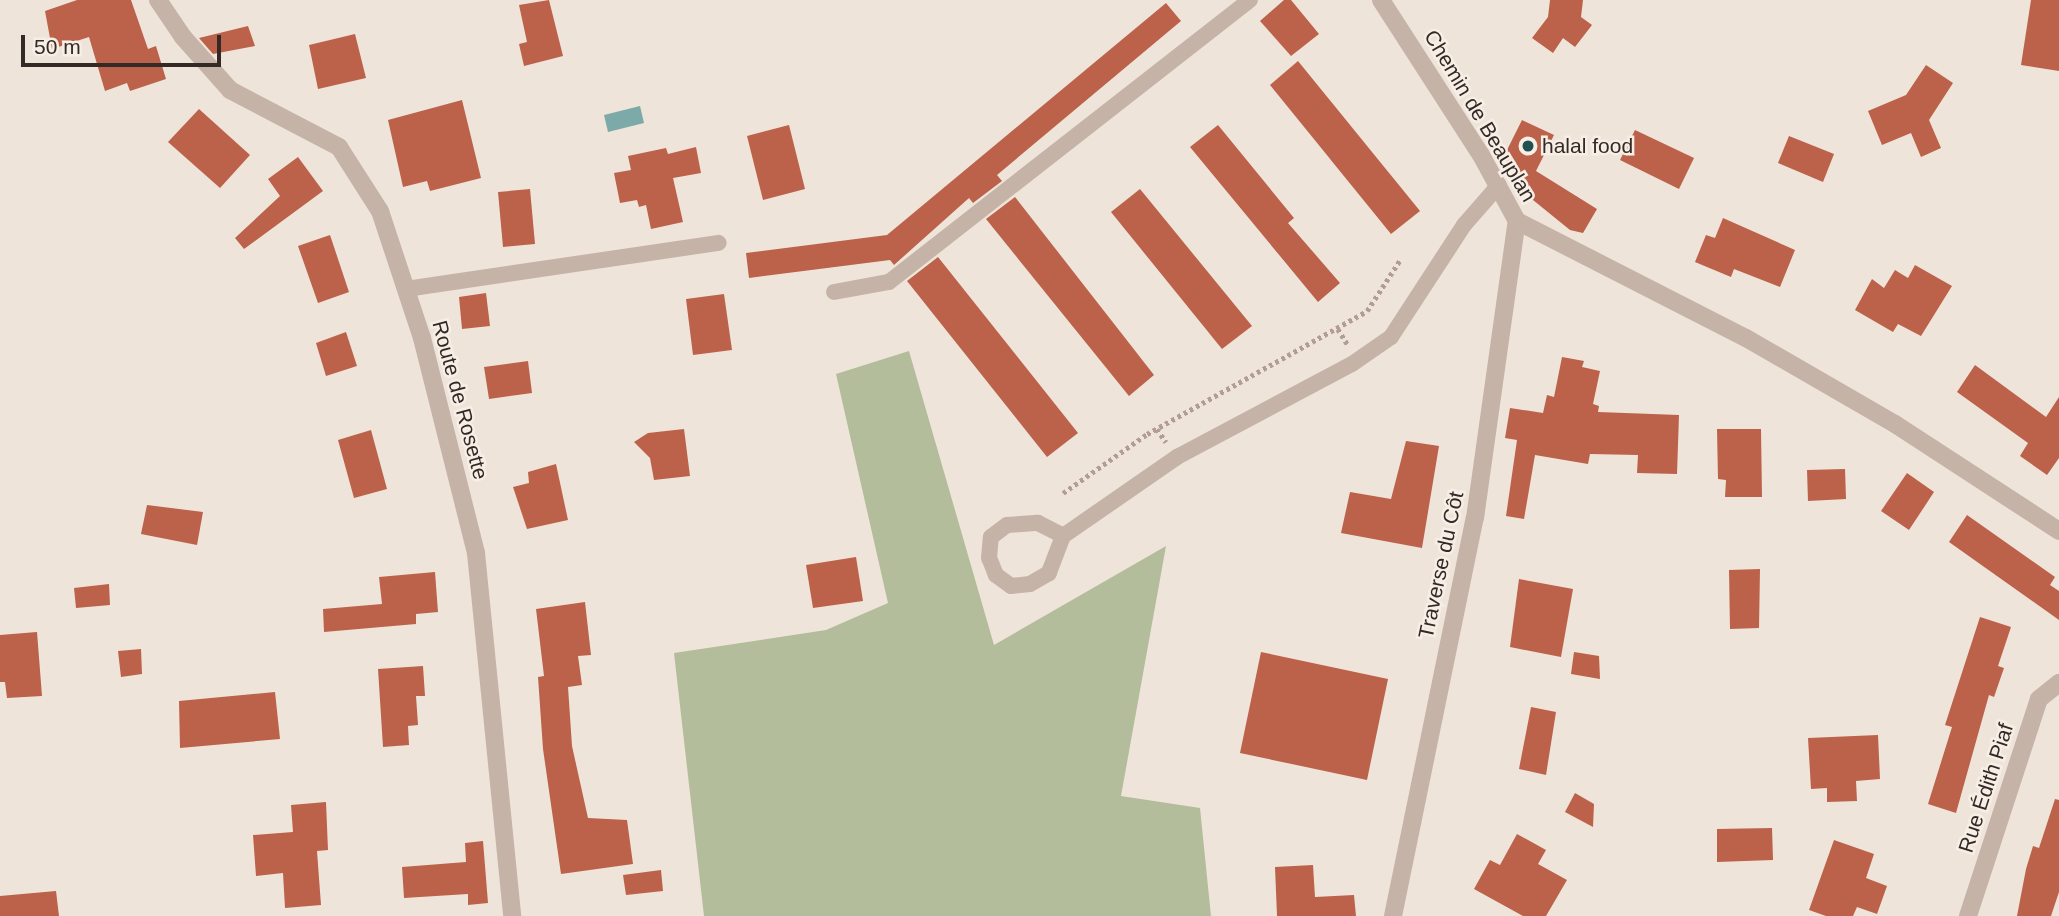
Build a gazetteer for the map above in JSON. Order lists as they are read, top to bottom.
{
  "streets": {
    "street": [
      "Chemin de Beauplan",
      "Route de Rosette",
      "Traverse du Côt",
      "Rue Édith Piaf"
    ]
  },
  "crossings": [
    ["Chemin de Beauplan", "Traverse du Côt"]
  ],
  "places": ["halal food"],
  "scale_bar": "50 m"
}
